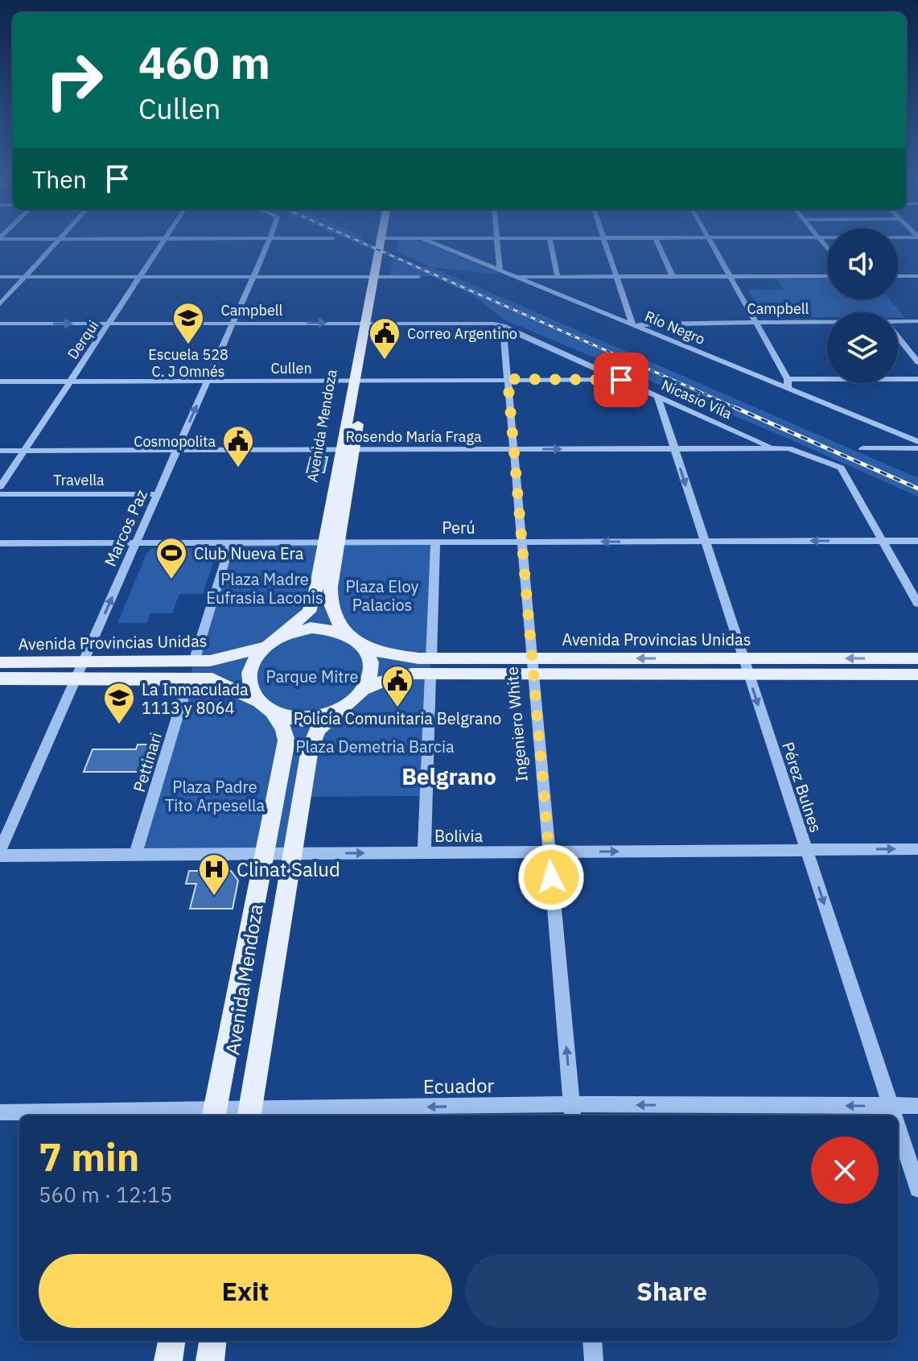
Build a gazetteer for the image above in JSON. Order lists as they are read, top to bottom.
{
  "streets": {
    "main road": ["Avenida Mendoza", "Avenida Provincias Unidas"],
    "street": [
      "Campbell",
      "Río Negro",
      "Derqui",
      "Cullen",
      "Nicasio Vila",
      "Rosendo María Fraga",
      "Travella",
      "Perú",
      "Marcos Paz",
      "Ingeniero White",
      "Pettinari",
      "Pérez Bulnes",
      "Bolivia",
      "Ecuador"
    ]
  },
  "crossings": [
    ["Campbell", "Río Negro"],
    ["Campbell", "Derqui"],
    ["Campbell", "Nicasio Vila"],
    ["Campbell", "Avenida Mendoza"],
    ["Campbell", "Marcos Paz"],
    ["Campbell", "Ingeniero White"],
    ["Derqui", "Cullen"],
    ["Derqui", "Rosendo María Fraga"],
    ["Cullen", "Nicasio Vila"],
    ["Cullen", "Avenida Mendoza"],
    ["Cullen", "Marcos Paz"],
    ["Cullen", "Ingeniero White"],
    ["Nicasio Vila", "Rosendo María Fraga"],
    ["Nicasio Vila", "Ingeniero White"],
    ["Nicasio Vila", "Pérez Bulnes"],
    ["Avenida Mendoza", "Rosendo María Fraga"],
    ["Avenida Mendoza", "Perú"],
    ["Avenida Mendoza", "Avenida Provincias Unidas"],
    ["Avenida Mendoza", "Bolivia"],
    ["Avenida Mendoza", "Ecuador"],
    ["Rosendo María Fraga", "Perú"],
    ["Rosendo María Fraga", "Marcos Paz"],
    ["Rosendo María Fraga", "Ingeniero White"],
    ["Rosendo María Fraga", "Pérez Bulnes"],
    ["Travella", "Marcos Paz"],
    ["Perú", "Marcos Paz"],
    ["Perú", "Ingeniero White"],
    ["Perú", "Pérez Bulnes"],
    ["Marcos Paz", "Avenida Provincias Unidas"],
    ["Marcos Paz", "Bolivia"],
    ["Avenida Provincias Unidas", "Ingeniero White"],
    ["Avenida Provincias Unidas", "Pérez Bulnes"],
    ["Ingeniero White", "Bolivia"],
    ["Ingeniero White", "Ecuador"],
    ["Pettinari", "Bolivia"],
    ["Pérez Bulnes", "Bolivia"],
    ["Pérez Bulnes", "Ecuador"]
  ],
  "one_way": [
    "Perú",
    "Pérez Bulnes",
    "Bolivia",
    "Ecuador"
  ],
  "districts": ["Belgrano"],
  "parks": [
    "Plaza Madre Eufrasia Laconis",
    "Plaza Eloy Palacios",
    "Parque Mitre",
    "Plaza Demetria Barcia",
    "Plaza Padre Tito Arpesella"
  ],
  "places": {
    "school or university": ["Escuela 528 C. J Omnés", "La Inmaculada 1113 y 8064"],
    "public building": ["Correo Argentino", "Cosmopolita", "Policía Comunitaria Belgrano"],
    "sports": ["Club Nueva Era"],
    "hospital": ["Clinat Salud"]
  },
  "page": {
    "turn": ["460 m", "Cullen"],
    "then": "Then",
    "heading": ["7 min", "560 m · 12:15"],
    "buttons": ["Exit", "Share"]
  }
}
